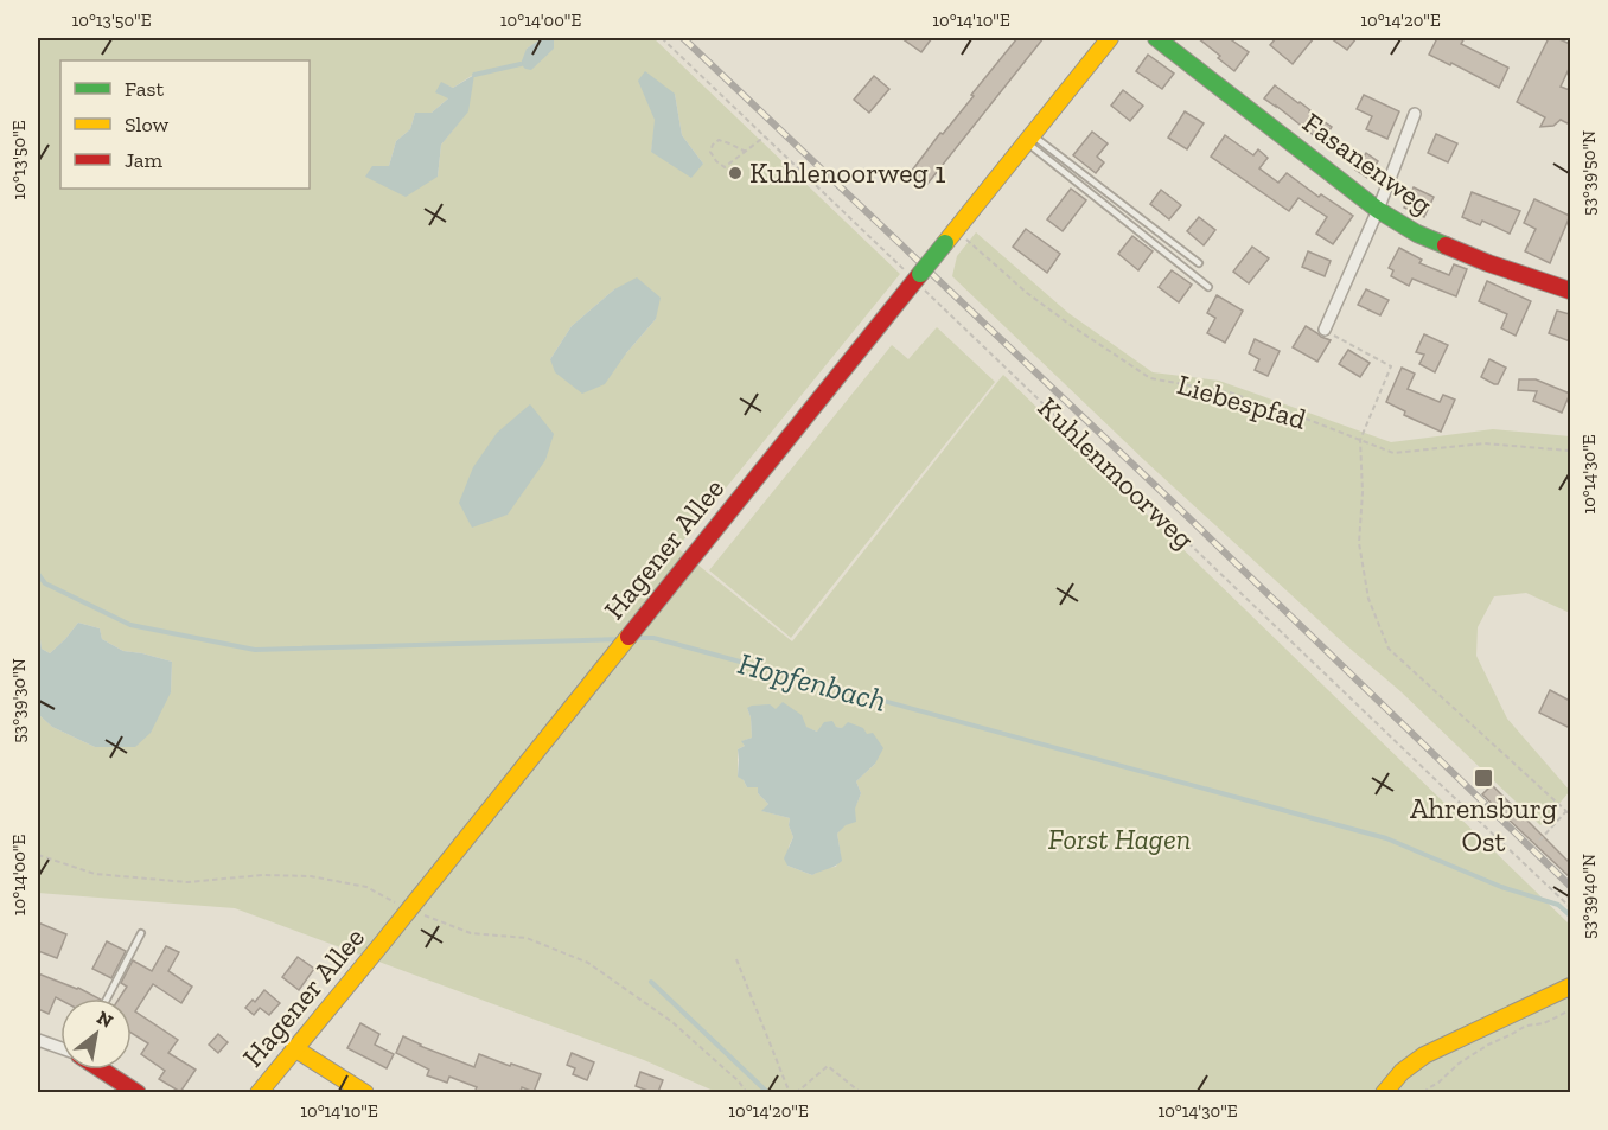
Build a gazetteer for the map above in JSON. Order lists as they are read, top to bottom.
{
  "streets": {
    "street": ["Fasanenweg", "Hagener Allee"],
    "path": ["Liebespfad", "Kuhlenmoorweg"]
  },
  "crossings": [
    ["Liebespfad", "Hagener Allee"],
    ["Kuhlenmoorweg", "Hagener Allee"]
  ],
  "water": ["Hopfenbach"],
  "parks": ["Forst Hagen"],
  "places": {
    "other": ["Kuhlenoorweg 1"],
    "transit": ["Ahrensburg Ost"]
  },
  "legend": ["Fast", "Slow", "Jam"],
  "north": "top right",
  "coordinates": [
    "10°13'50\"E",
    "10°14'00\"E",
    "10°14'10\"E",
    "10°14'20\"E",
    "53°39'50\"N",
    "10°14'30\"E",
    "53°39'30\"N",
    "53°39'40\"N"
  ]
}
